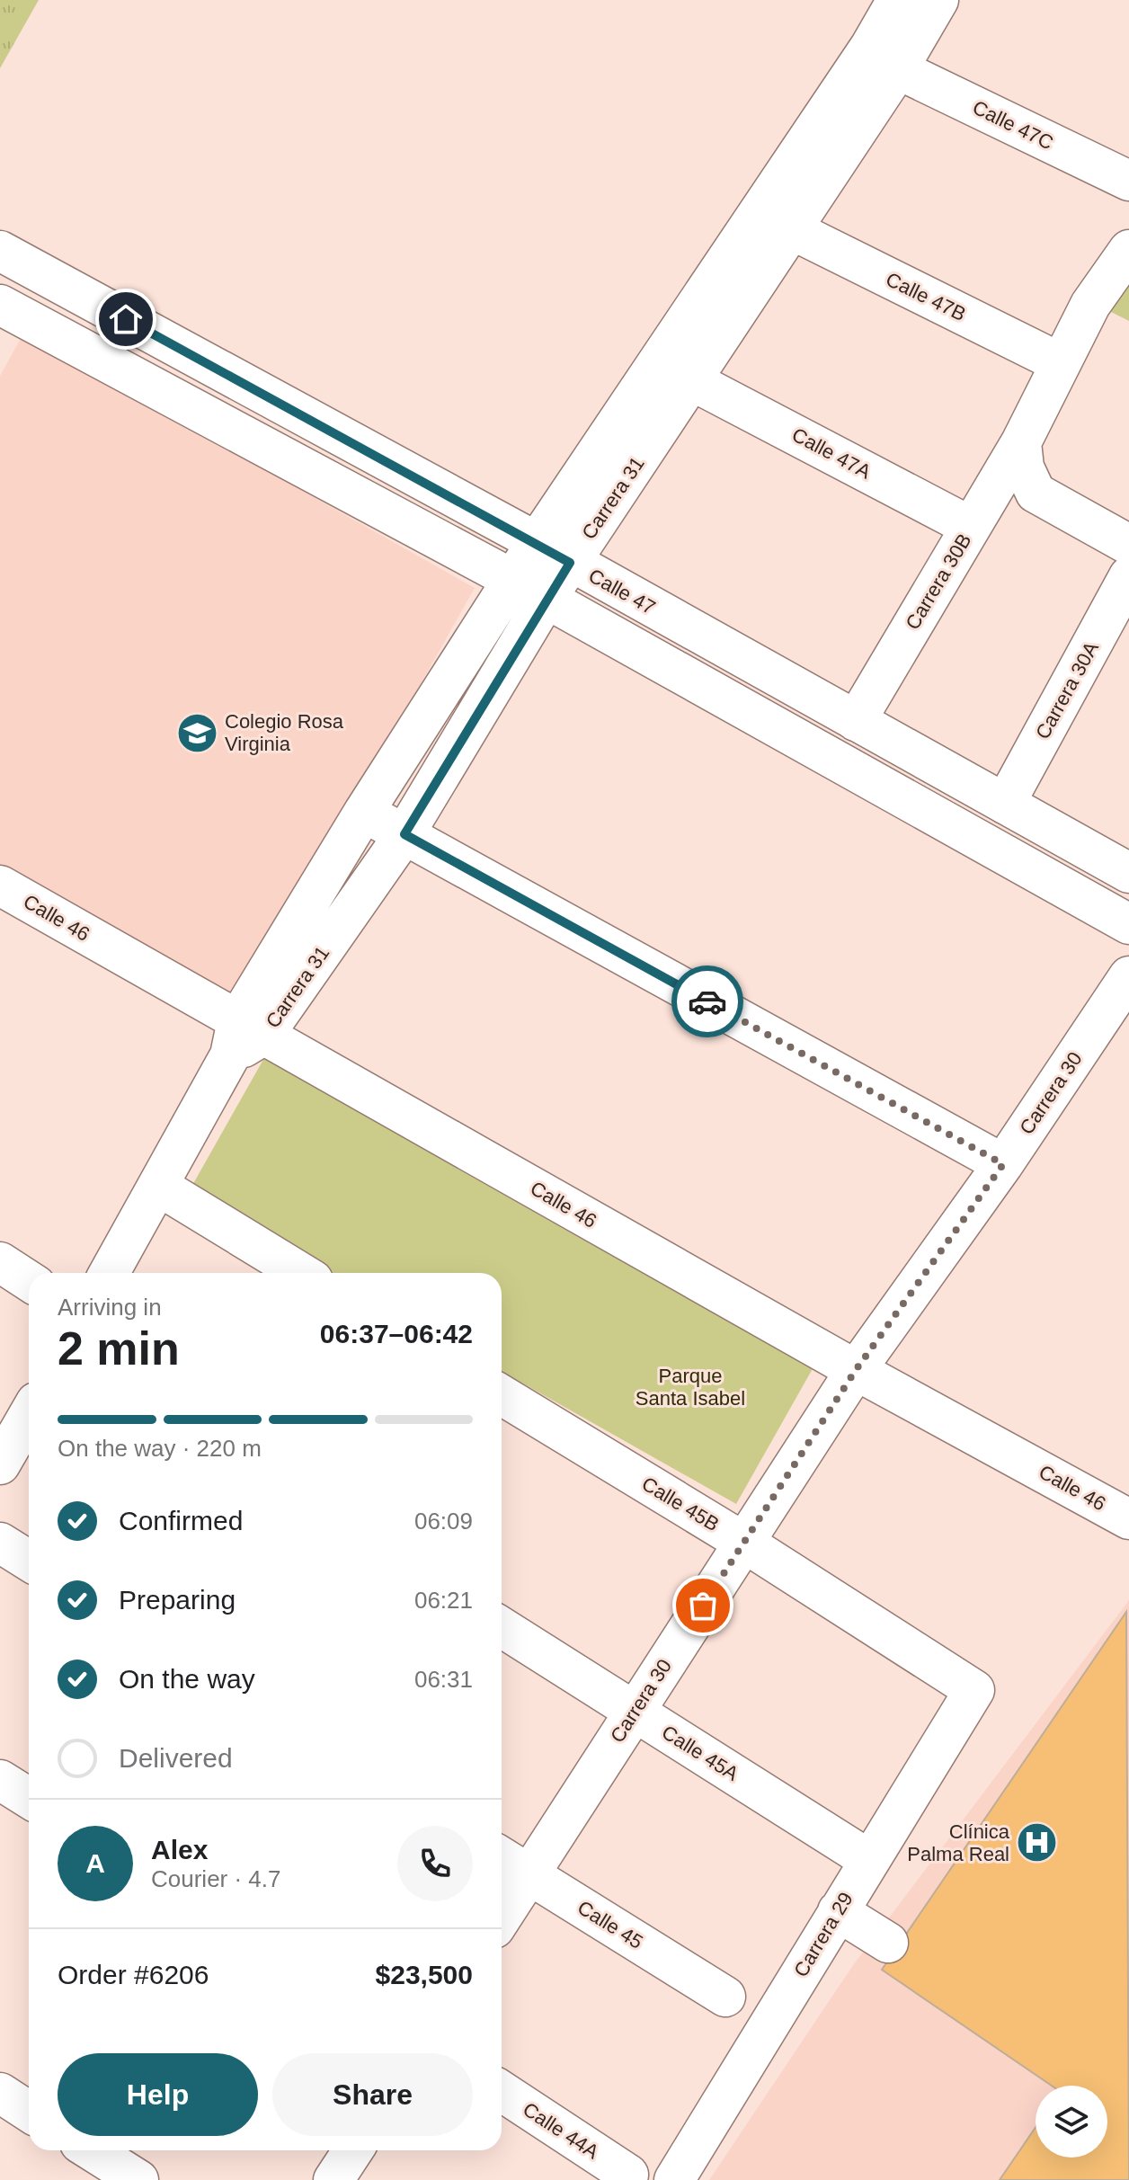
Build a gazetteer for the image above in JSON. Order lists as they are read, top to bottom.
{
  "streets": {
    "street": [
      "Calle 47C",
      "Calle 47B",
      "Calle 47A",
      "Carrera 31",
      "Carrera 30B",
      "Calle 47",
      "Carrera 30A",
      "Calle 46",
      "Carrera 30",
      "Calle 45B",
      "Calle 45A",
      "Calle 45",
      "Carrera 29",
      "Calle 44A"
    ]
  },
  "crossings": [
    ["Calle 47C", "Carrera 31"],
    ["Calle 47B", "Carrera 31"],
    ["Calle 47B", "Carrera 30B"],
    ["Calle 47A", "Carrera 31"],
    ["Calle 47A", "Carrera 30B"],
    ["Carrera 31", "Calle 47"],
    ["Carrera 31", "Calle 46"],
    ["Carrera 30B", "Calle 47"],
    ["Calle 47", "Carrera 30A"],
    ["Calle 46", "Carrera 30"],
    ["Carrera 30", "Calle 45B"],
    ["Carrera 30", "Calle 45A"],
    ["Carrera 30", "Calle 45"],
    ["Calle 45B", "Carrera 29"],
    ["Calle 45A", "Carrera 29"]
  ],
  "parks": ["Parque Santa Isabel"],
  "places": {
    "school or university": ["Colegio Rosa Virginia"],
    "hospital": ["Clínica Palma Real"]
  },
  "page": {
    "heading": ["2 min", "Arriving in", "06:37–06:42"],
    "panel": [
      "Alex",
      "Courier · 4.7",
      "Order #6206",
      "$23,500"
    ],
    "bar": "On the way · 220 m",
    "list": [
      ["Confirmed", "06:09"],
      ["Preparing", "06:21"],
      ["On the way", "06:31"],
      "Delivered"
    ],
    "round": "A",
    "buttons": ["Help", "Share"]
  }
}
